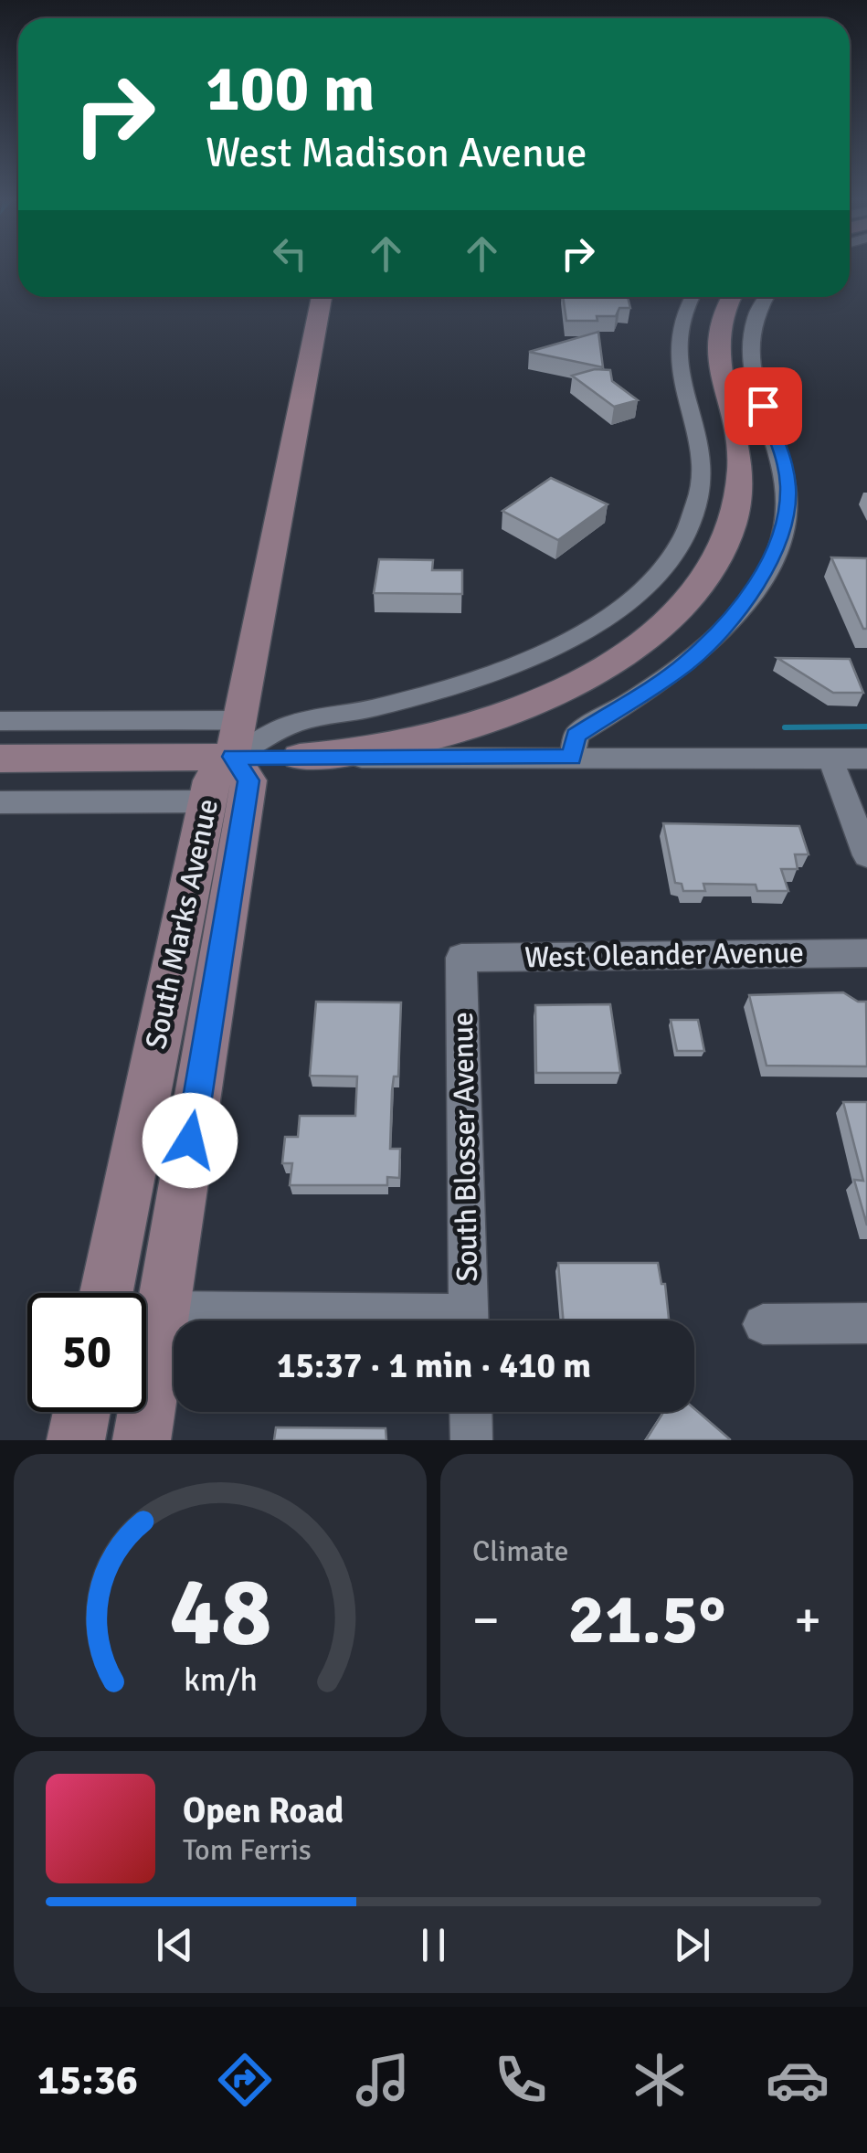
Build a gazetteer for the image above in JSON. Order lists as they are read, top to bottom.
{
  "streets": {
    "main road": ["South Marks Avenue"],
    "street": ["West Oleander Avenue", "South Blosser Avenue"]
  },
  "crossings": [
    ["West Oleander Avenue", "South Blosser Avenue"]
  ],
  "page": {
    "turn": ["100 m", "West Madison Avenue"],
    "limit": "50",
    "trip": "15:37 · 1 min · 410 m",
    "tile": "Climate",
    "heat": ["−", "21.5°", "+"],
    "song": ["Open Road", "Tom Ferris"],
    "tabs": "15:36",
    "gauge": ["48", "km/h"]
  }
}
